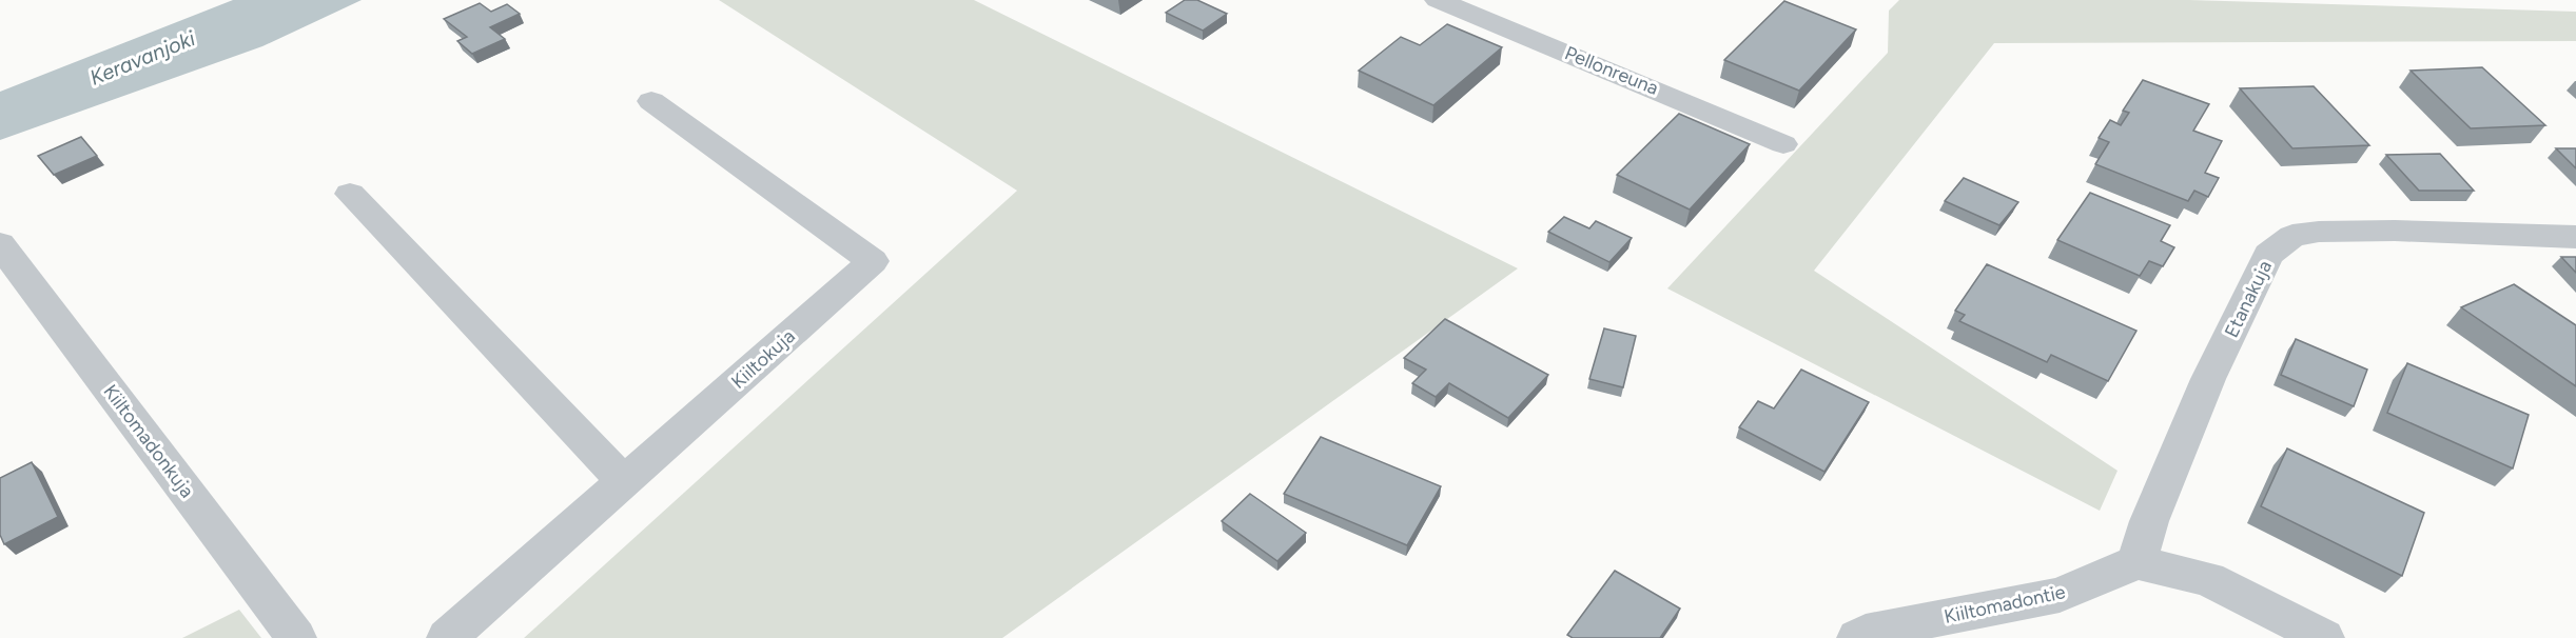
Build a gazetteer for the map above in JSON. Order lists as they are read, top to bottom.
{
  "streets": {
    "street": [
      "Pellonreuna",
      "Etanakuja",
      "Kiiltokuja",
      "Kiiltomadonkuja",
      "Kiiltomadontie"
    ]
  },
  "crossings": [
    ["Etanakuja", "Kiiltomadontie"]
  ],
  "water": ["Keravanjoki"]
}
